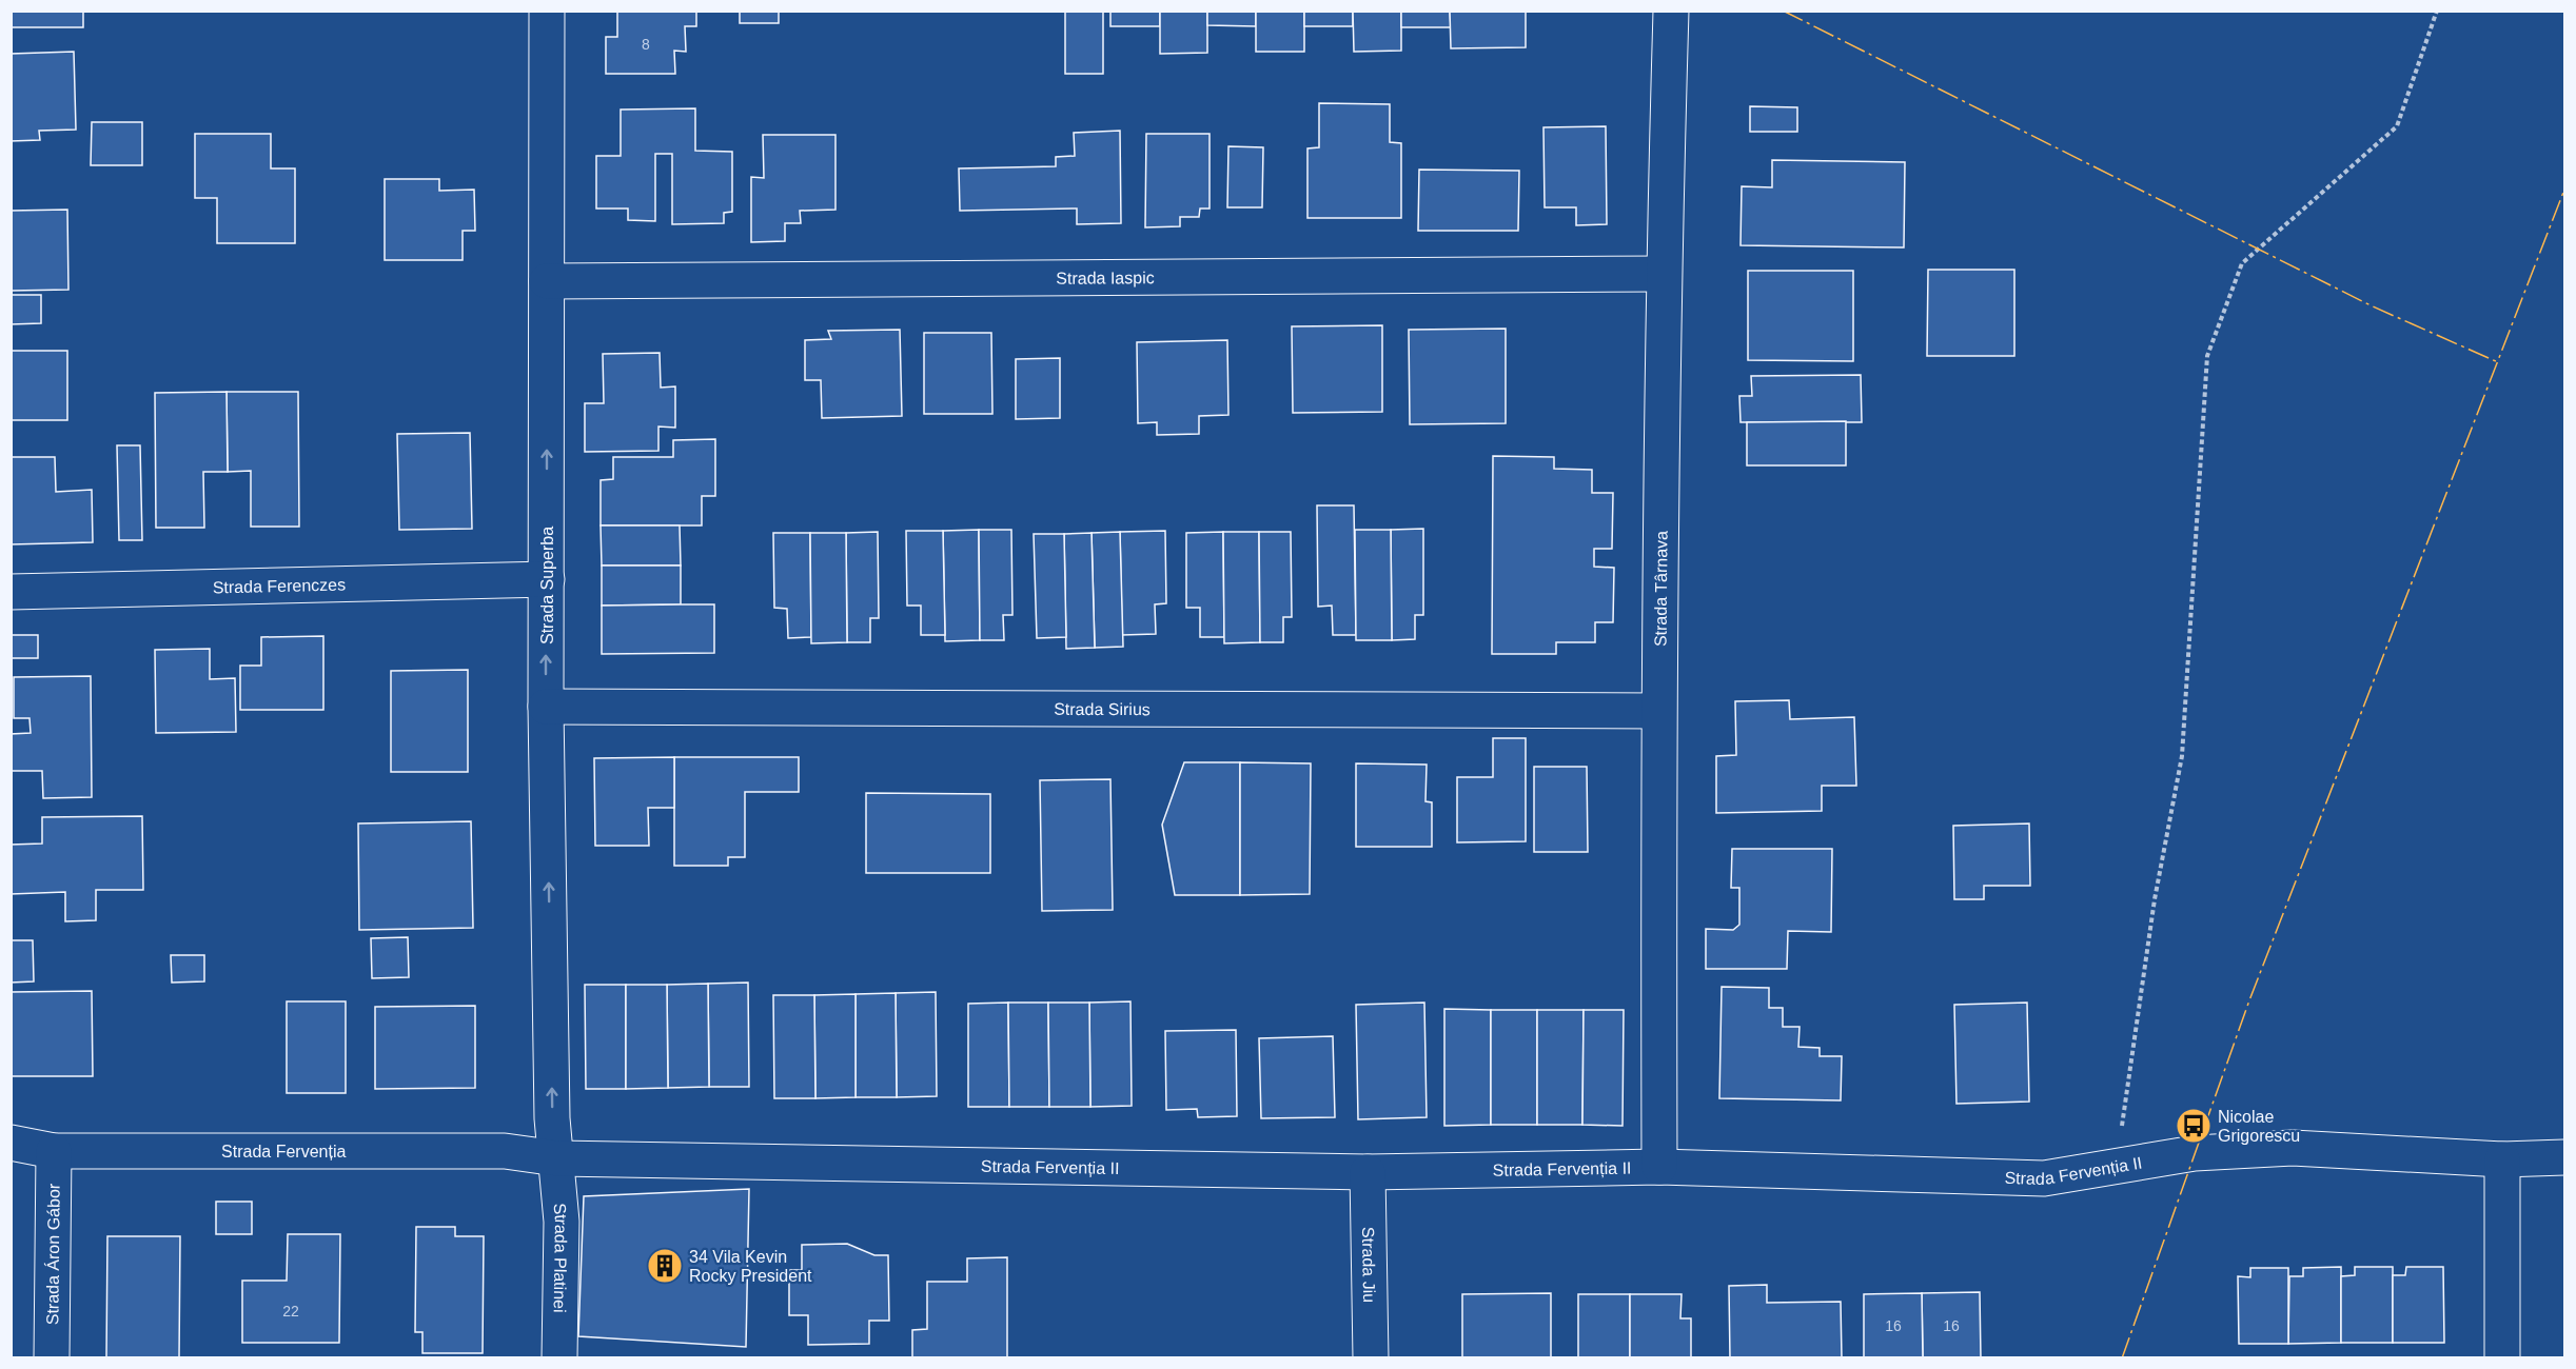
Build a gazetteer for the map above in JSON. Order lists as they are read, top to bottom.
{
  "streets": {
    "street": [
      "Strada Iaspic",
      "Strada Ferenczes",
      "Strada Superba",
      "Strada Târnava",
      "Strada Sirius",
      "Strada Fervenția",
      "Strada Fervenția II",
      "Strada Áron Gábor",
      "Strada Platinei",
      "Strada Jiu"
    ]
  },
  "crossings": [
    ["Strada Iaspic", "Strada Superba"],
    ["Strada Iaspic", "Strada Târnava"],
    ["Strada Ferenczes", "Strada Superba"],
    ["Strada Superba", "Strada Sirius"],
    ["Strada Superba", "Strada Fervenția"],
    ["Strada Superba", "Strada Fervenția II"],
    ["Strada Superba", "Strada Platinei"],
    ["Strada Târnava", "Strada Sirius"],
    ["Strada Târnava", "Strada Fervenția II"],
    ["Strada Fervenția", "Strada Fervenția II"],
    ["Strada Fervenția", "Strada Áron Gábor"],
    ["Strada Fervenția", "Strada Platinei"],
    ["Strada Fervenția II", "Strada Platinei"],
    ["Strada Fervenția II", "Strada Jiu"]
  ],
  "one_way": ["Strada Superba"],
  "places": {
    "bus stop": ["Nicolae Grigorescu"],
    "building": ["34 Vila Kevin Rocky President"]
  },
  "house_numbers": [
    "8",
    "22",
    "16",
    "16"
  ]
}
